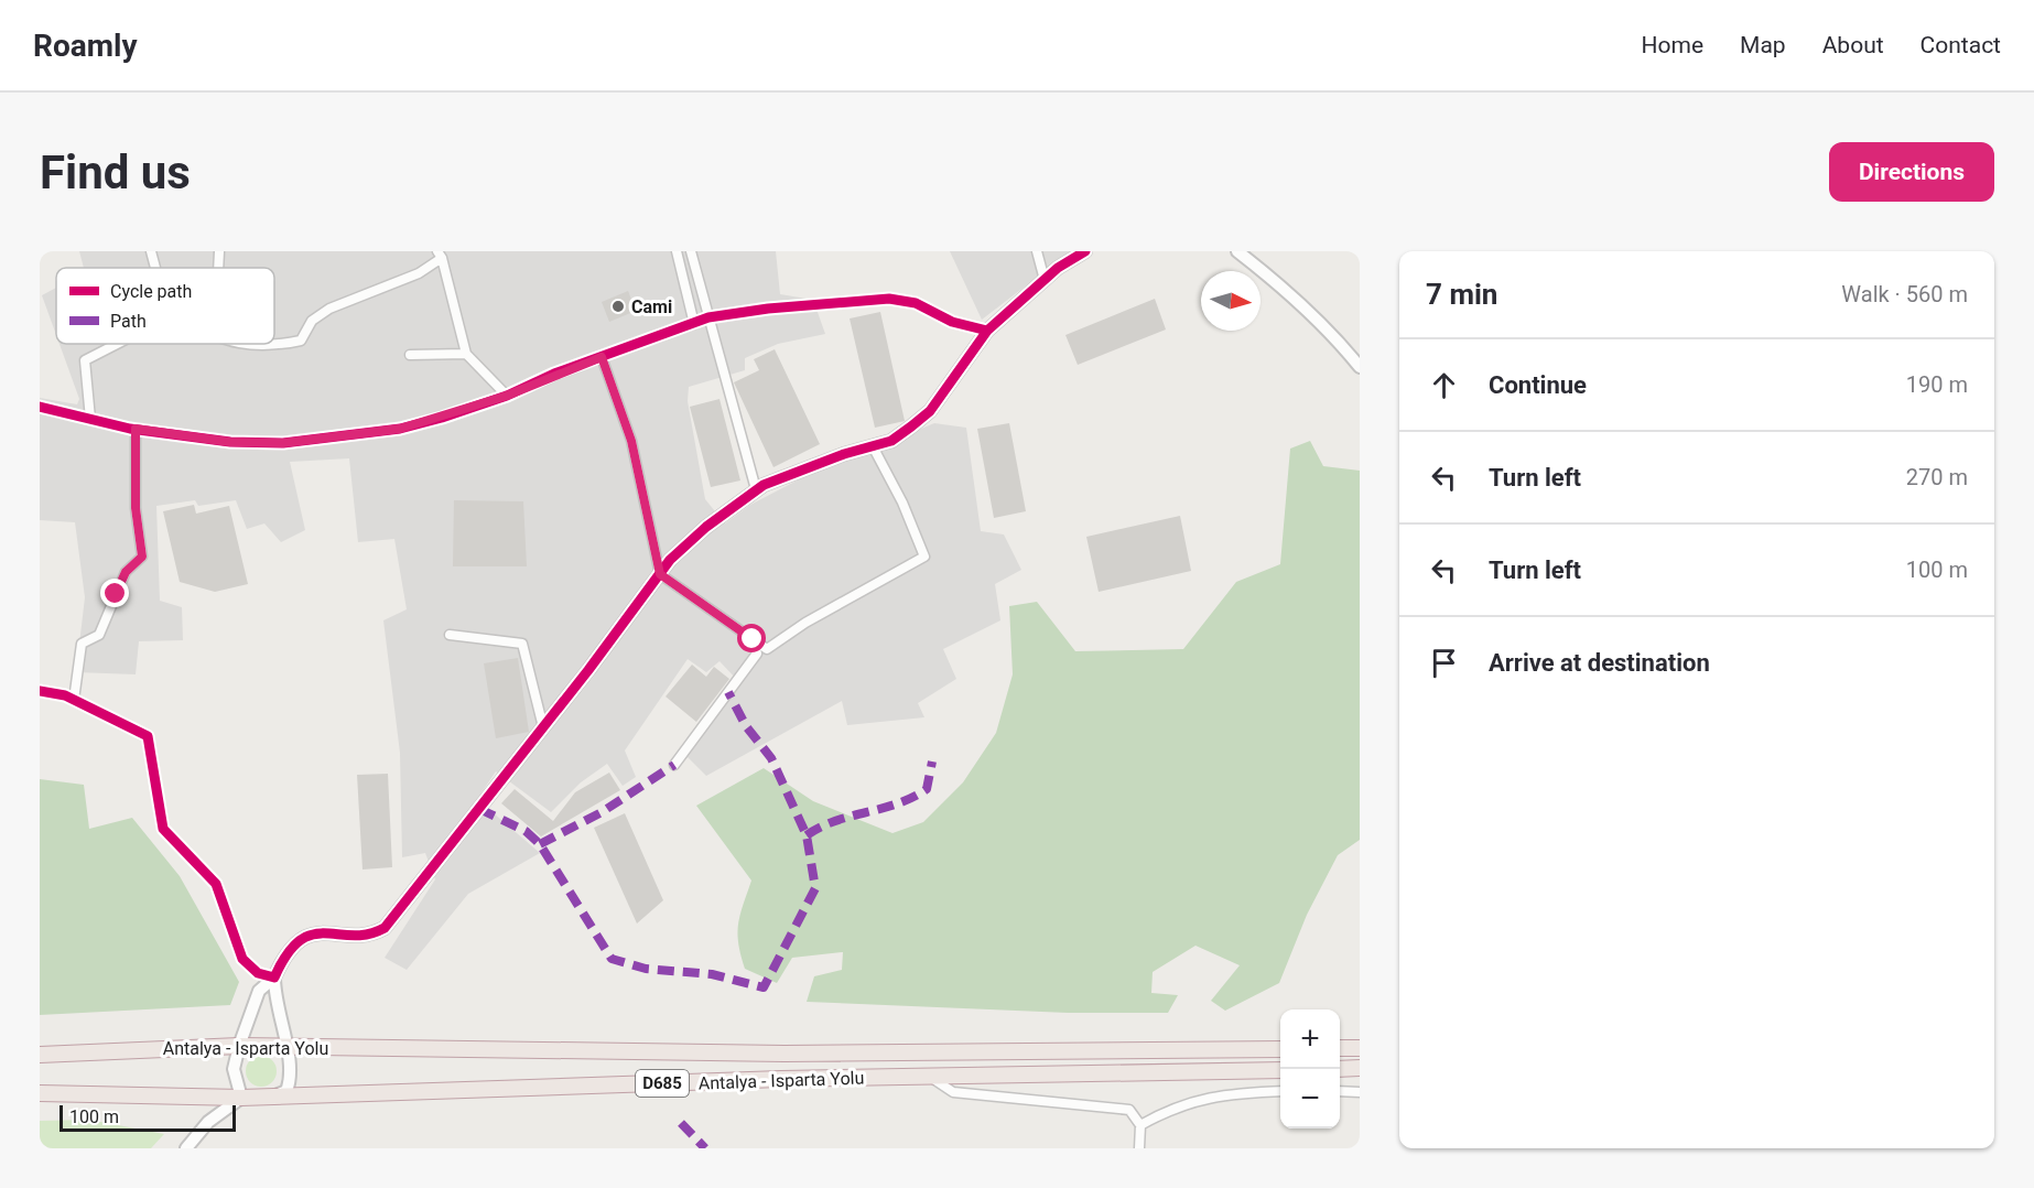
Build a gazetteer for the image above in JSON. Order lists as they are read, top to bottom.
{
  "streets": {
    "highway": ["Antalya - Isparta Yolu", "D685"]
  },
  "places": ["Cami"],
  "legend": ["Cycle path", "Path"],
  "scale_bar": "100 m",
  "north": "right",
  "page": {
    "header": "Roamly",
    "nav": [
      "Home",
      "Map",
      "About",
      "Contact"
    ],
    "buttons": "Directions",
    "title": "Find us",
    "heading": ["7 min", "Walk · 560 m"],
    "list": [
      ["Continue", "190 m"],
      ["Turn left", "270 m"],
      ["Turn left", "100 m"],
      "Arrive at destination"
    ],
    "map_buttons": ["+", "−"],
    "scale": "100 m"
  }
}
